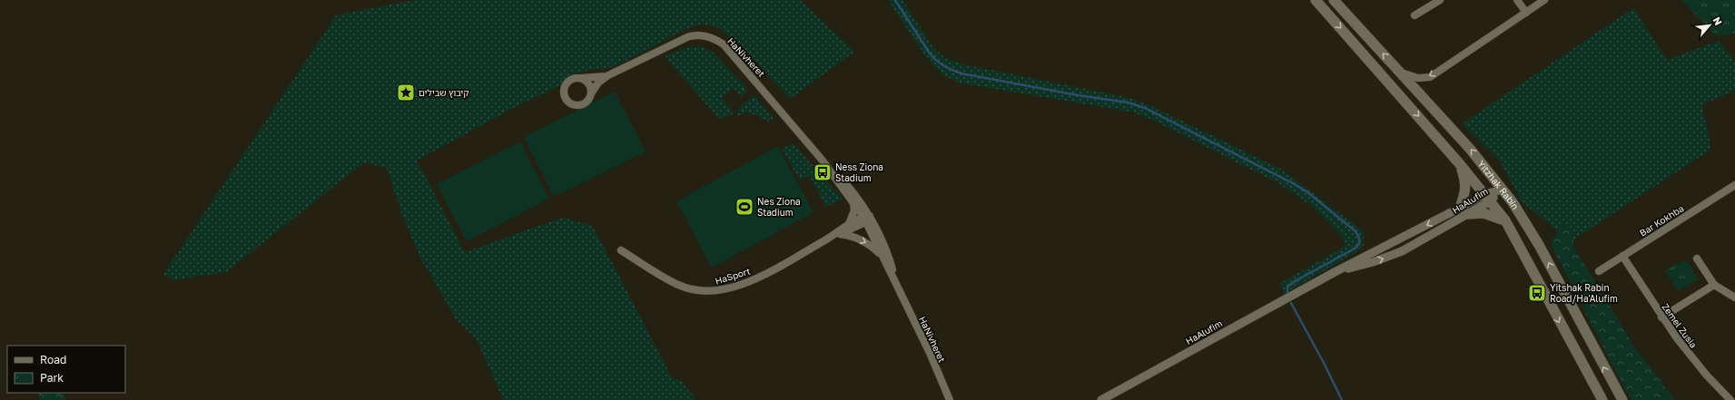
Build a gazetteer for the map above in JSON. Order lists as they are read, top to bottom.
{
  "streets": {
    "main road": ["Yitzhak Rabin"],
    "street": [
      "HaNivheret",
      "HaAlufim",
      "Bar Kokhba",
      "HaSport",
      "Zemel Zusia"
    ]
  },
  "crossings": [
    ["HaNivheret", "HaSport"],
    ["Yitzhak Rabin", "HaAlufim"],
    ["Bar Kokhba", "Zemel Zusia"]
  ],
  "places": {
    "place": ["קיבוץ שבילים"],
    "bus stop": ["Ness Ziona Stadium", "Yitshak Rabin Road/Ha'Alufim"],
    "sports": ["Nes Ziona Stadium"]
  },
  "legend": ["Road", "Park"],
  "north": "top right"
}
